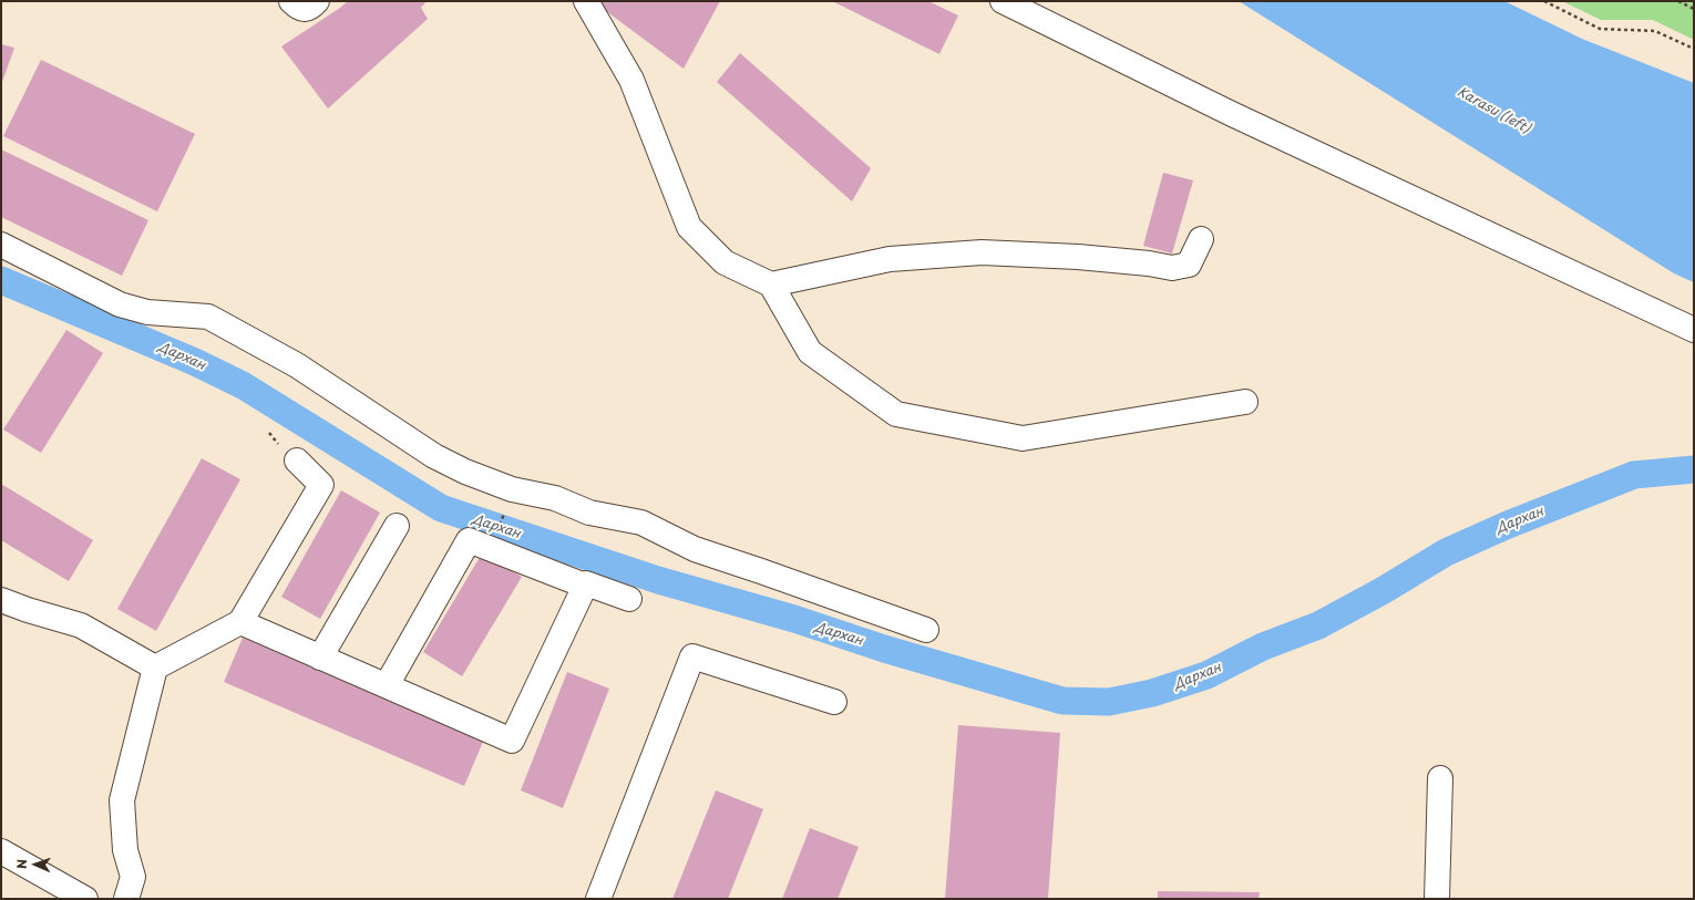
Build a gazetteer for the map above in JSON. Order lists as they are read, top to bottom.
{
  "water": ["Karasu (left)", "Дархан"],
  "north": "left"
}
